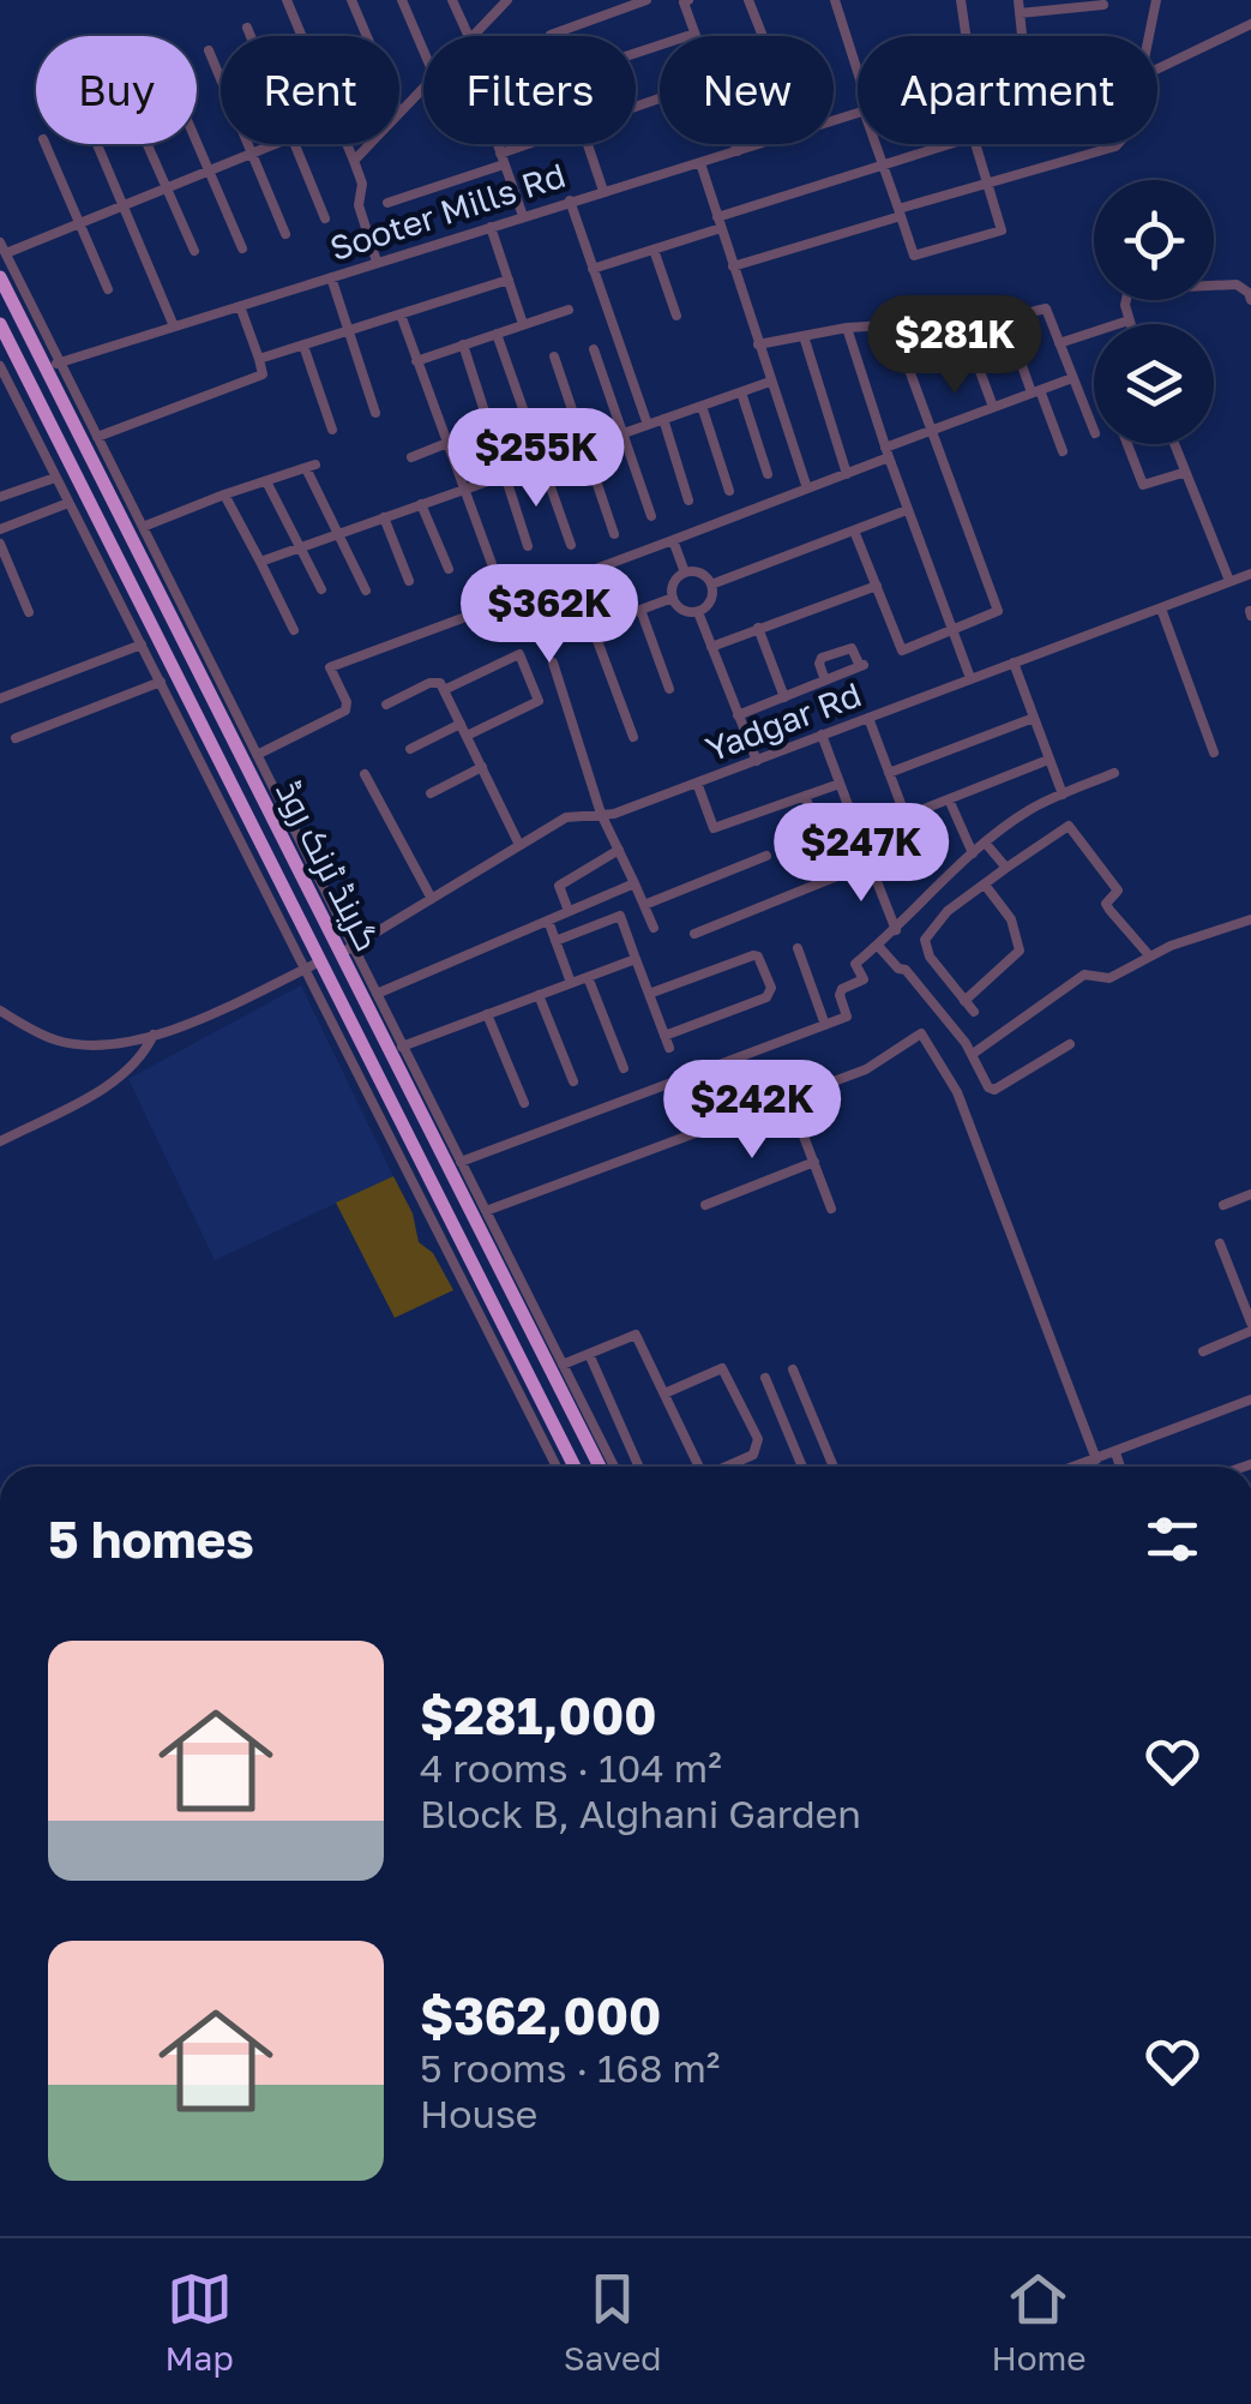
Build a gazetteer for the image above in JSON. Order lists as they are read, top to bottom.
{
  "streets": {
    "highway": ["گرینڈ ٹرنک روڈ"],
    "street": ["Sooter Mills Rd", "Yadgar Rd"]
  },
  "crossings": [
    ["Sooter Mills Rd", "گرینڈ ٹرنک روڈ"],
    ["Yadgar Rd", "گرینڈ ٹرنک روڈ"]
  ],
  "page": {
    "chip": [
      "Buy",
      "Rent",
      "Filters",
      "New",
      "Apartment"
    ],
    "price": [
      "$281K",
      "$255K",
      "$362K",
      "$247K",
      "$242K"
    ],
    "heading": "5 homes",
    "list": [
      {
        "name": "$281,000",
        "note": "4 rooms · 104 m² · Block B, Alghani Garden"
      },
      {
        "name": "$362,000",
        "note": "5 rooms · 168 m² · House"
      }
    ],
    "tabs": ["Map", "Saved", "Home"]
  }
}
